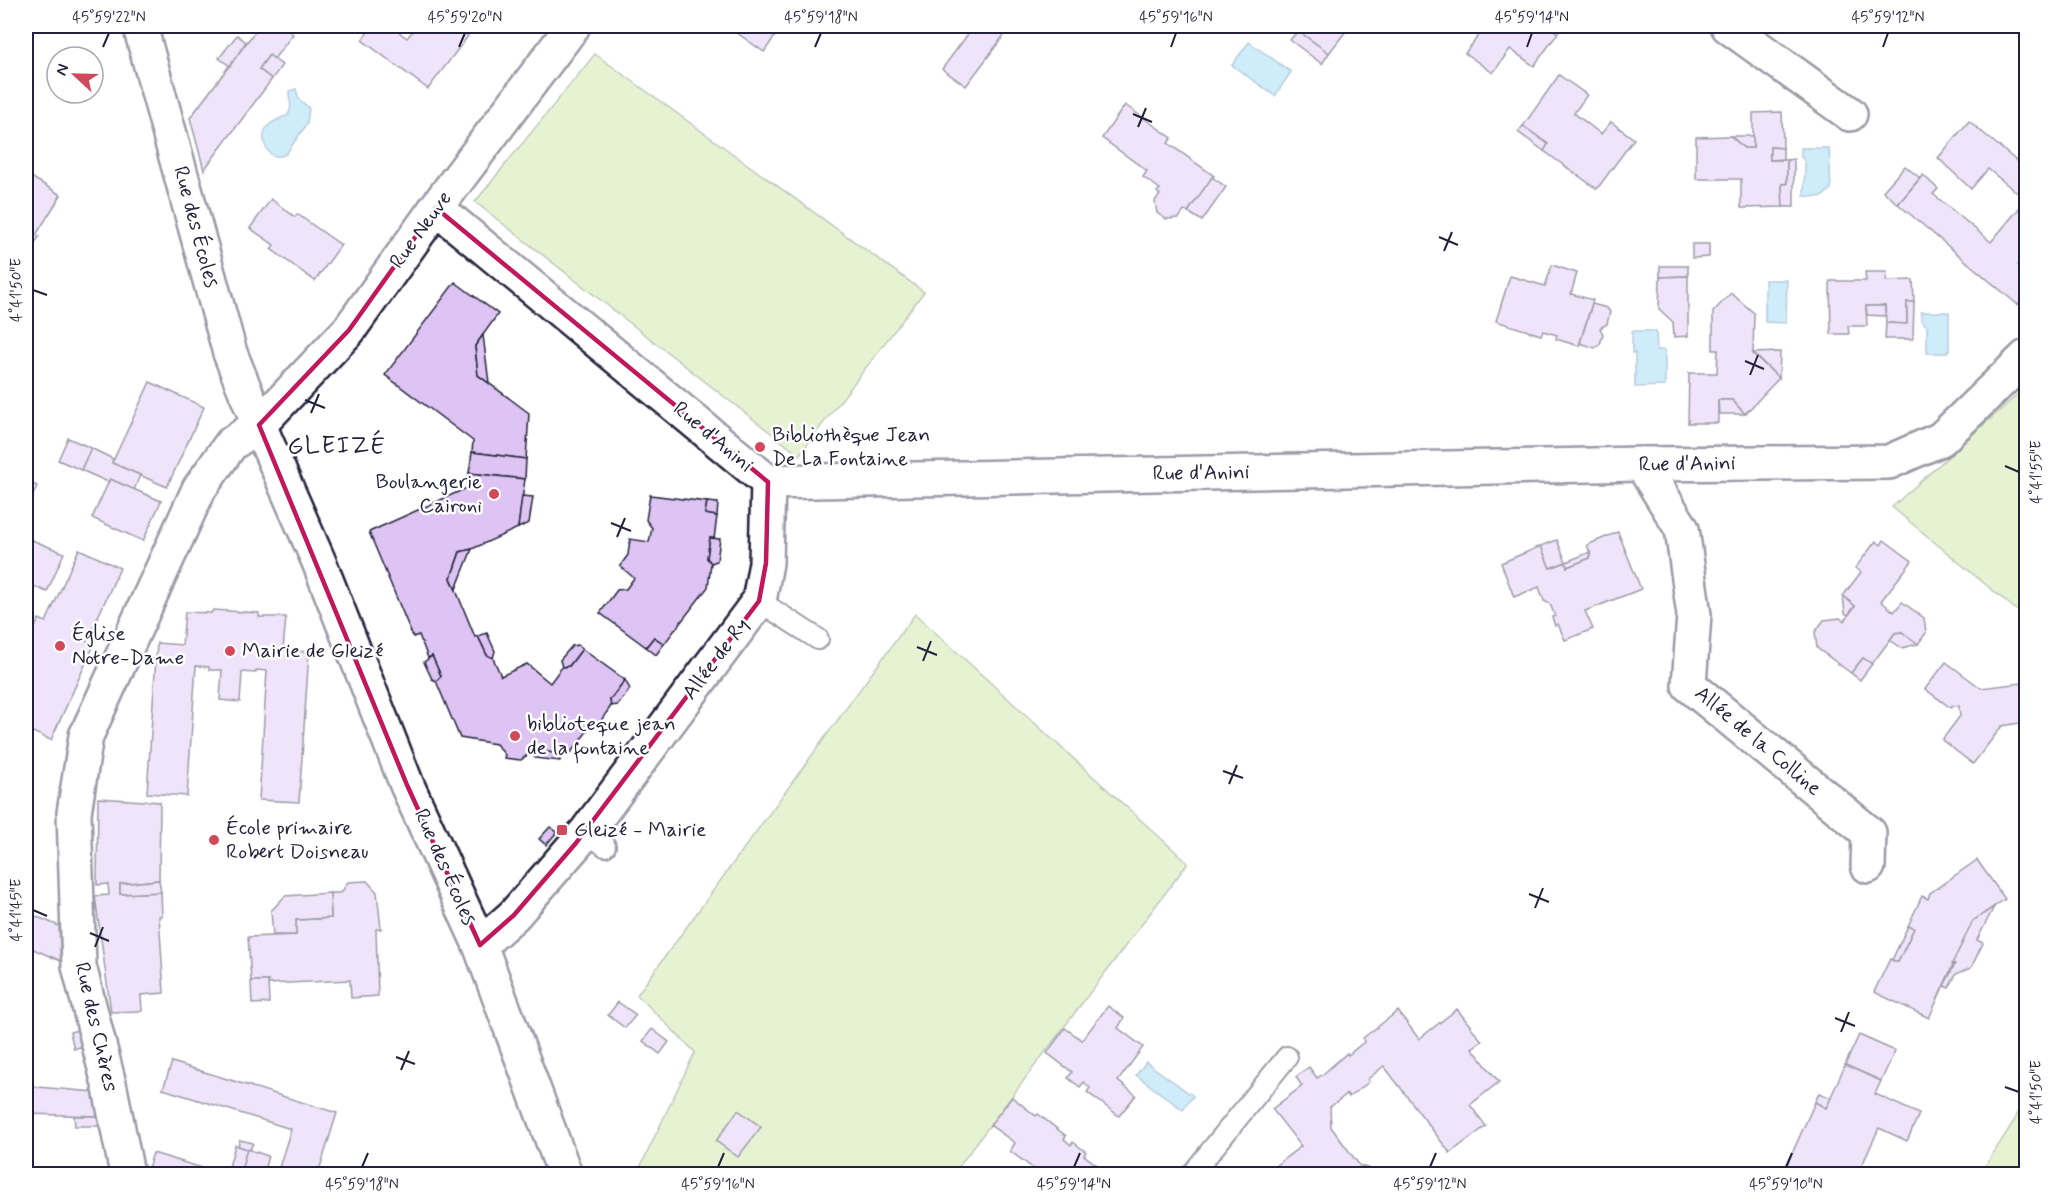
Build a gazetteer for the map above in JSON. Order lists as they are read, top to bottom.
{
  "streets": {
    "street": [
      "Rue des Écoles",
      "Rue Neuve",
      "Rue d'Anini",
      "Allée de Ry",
      "Allée de la Colline",
      "Rue des Chères"
    ]
  },
  "crossings": [
    ["Rue des Écoles", "Rue Neuve"],
    ["Rue des Écoles", "Allée de Ry"],
    ["Rue des Écoles", "Rue des Chères"],
    ["Rue Neuve", "Rue d'Anini"],
    ["Rue Neuve", "Rue des Chères"],
    ["Rue d'Anini", "Allée de Ry"],
    ["Rue d'Anini", "Allée de la Colline"]
  ],
  "districts": ["GLEIZÉ"],
  "places": {
    "other": [
      "Bibliothèque Jean De La Fontaine",
      "Boulangerie Caironi",
      "Église Notre-Dame",
      "Mairie de Gleizé",
      "biblioteque jean de la fontaine",
      "École primaire Robert Doisneau"
    ],
    "transit": ["Gleizé - Mairie"]
  },
  "north": "left",
  "coordinates": [
    "45°59'22\"N",
    "45°59'20\"N",
    "45°59'18\"N",
    "45°59'16\"N",
    "45°59'14\"N",
    "45°59'12\"N",
    "4°41'50\"E",
    "4°41'55\"E",
    "4°41'45\"E",
    "45°59'10\"N"
  ]
}
